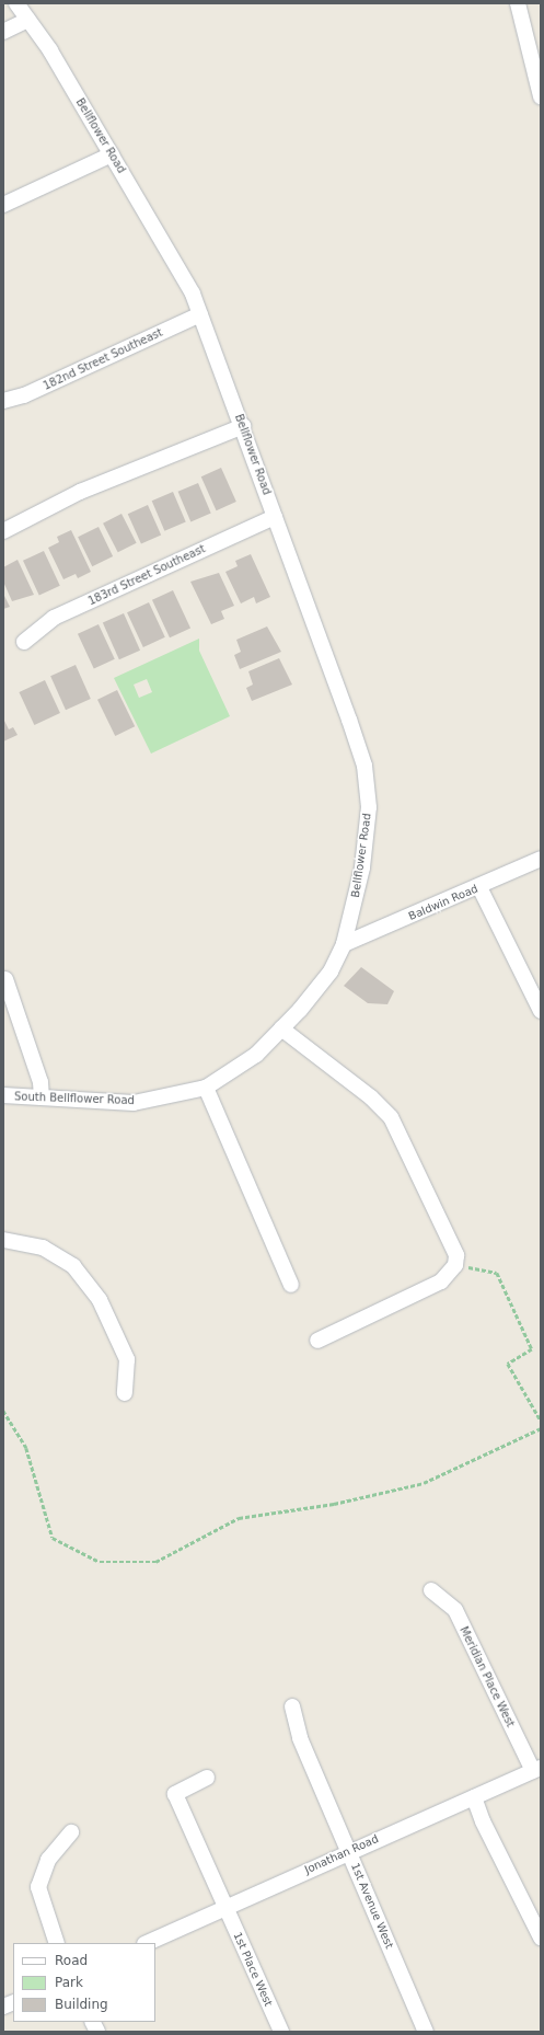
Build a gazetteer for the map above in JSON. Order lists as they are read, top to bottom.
{
  "streets": {
    "street": [
      "Bellflower Road",
      "182nd Street Southeast",
      "183rd Street Southeast",
      "Baldwin Road",
      "South Bellflower Road",
      "Meridian Place West",
      "Jonathan Road",
      "1st Avenue West",
      "1st Place West"
    ]
  },
  "crossings": [
    ["Bellflower Road", "182nd Street Southeast"],
    ["Bellflower Road", "183rd Street Southeast"],
    ["Bellflower Road", "Baldwin Road"],
    ["Bellflower Road", "South Bellflower Road"],
    ["Baldwin Road", "South Bellflower Road"],
    ["Meridian Place West", "Jonathan Road"],
    ["Jonathan Road", "1st Avenue West"],
    ["Jonathan Road", "1st Place West"]
  ],
  "legend": ["Road", "Park", "Building"]
}
